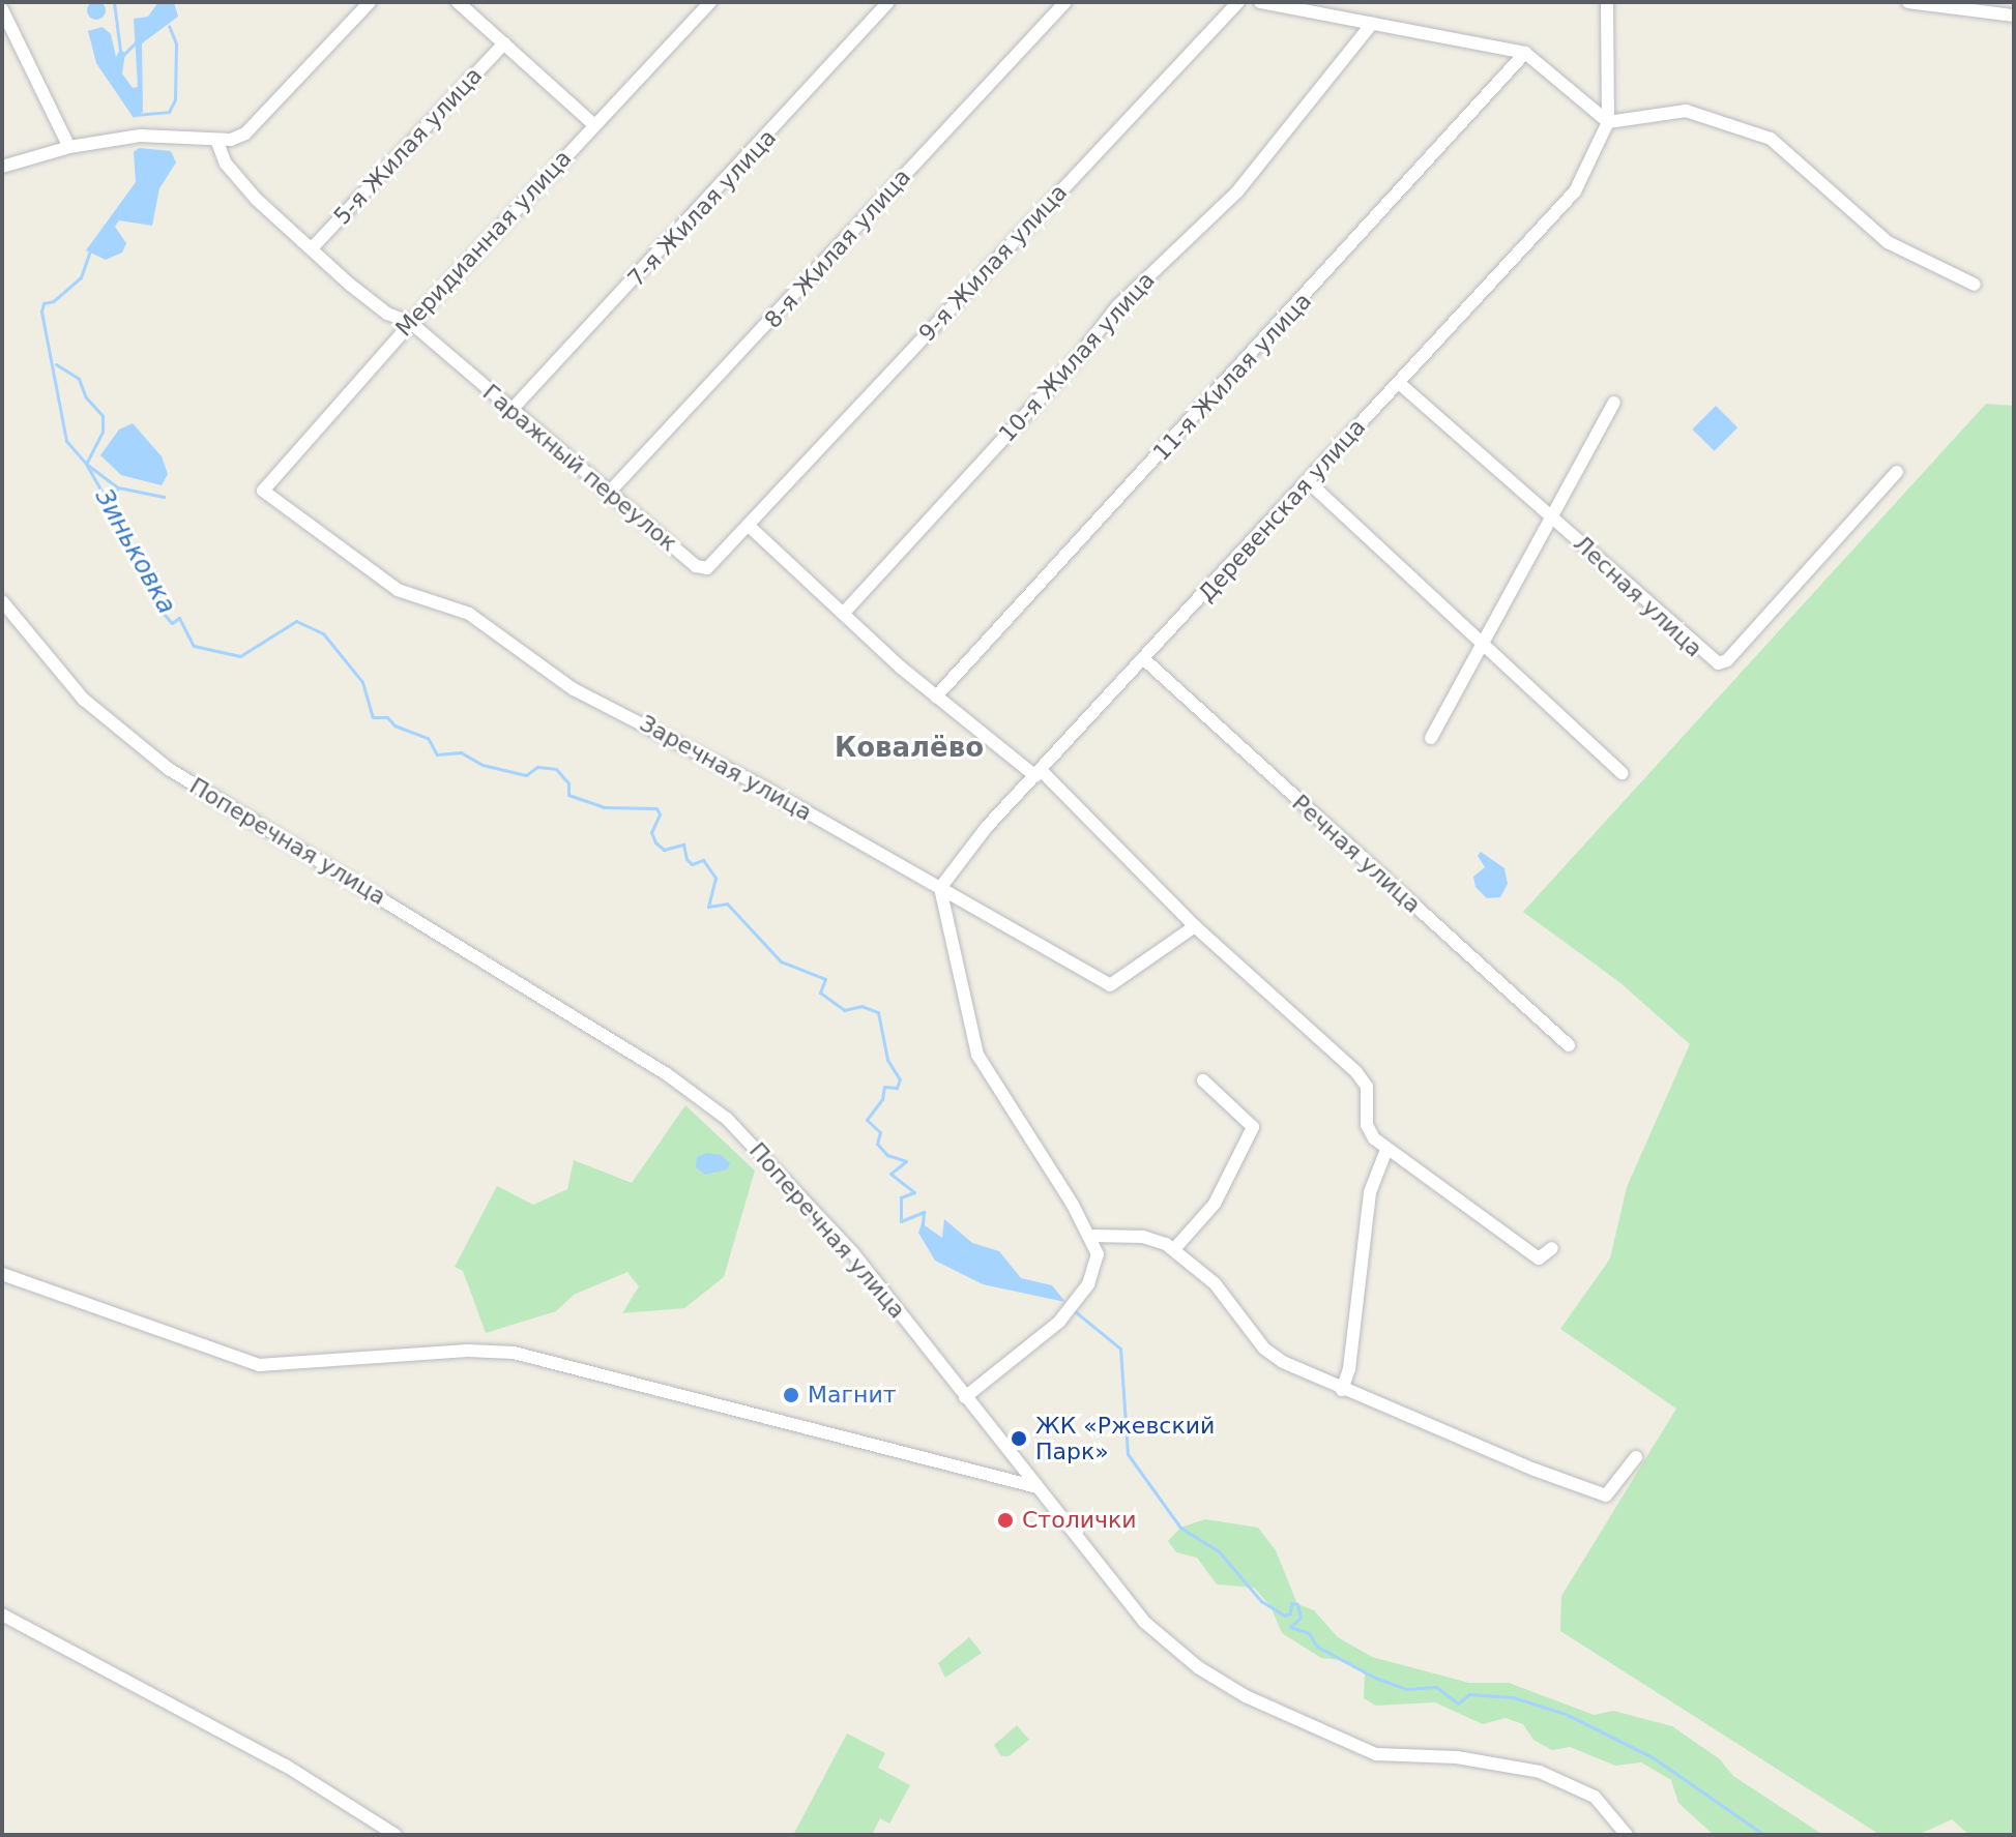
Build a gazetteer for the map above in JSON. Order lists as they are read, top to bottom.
{
  "streets": {
    "street": [
      "5-я Жилая улица",
      "7-я Жилая улица",
      "Меридианная улица",
      "8-я Жилая улица",
      "9-я Жилая улица",
      "10-я Жилая улица",
      "11-я Жилая улица",
      "Гаражный переулок",
      "Деревенская улица",
      "Лесная улица",
      "Заречная улица",
      "Поперечная улица",
      "Речная улица"
    ]
  },
  "crossings": [
    ["5-я Жилая улица", "Гаражный переулок"],
    ["7-я Жилая улица", "Гаражный переулок"],
    ["Меридианная улица", "Гаражный переулок"],
    ["Меридианная улица", "Заречная улица"],
    ["8-я Жилая улица", "Гаражный переулок"],
    ["9-я Жилая улица", "Гаражный переулок"],
    ["Деревенская улица", "Лесная улица"],
    ["Деревенская улица", "Заречная улица"],
    ["Деревенская улица", "Речная улица"]
  ],
  "districts": ["Ковалёво"],
  "water": ["Зиньковка"],
  "places": ["Магнит", "ЖК «Ржевский Парк»", "Столички"]
}
